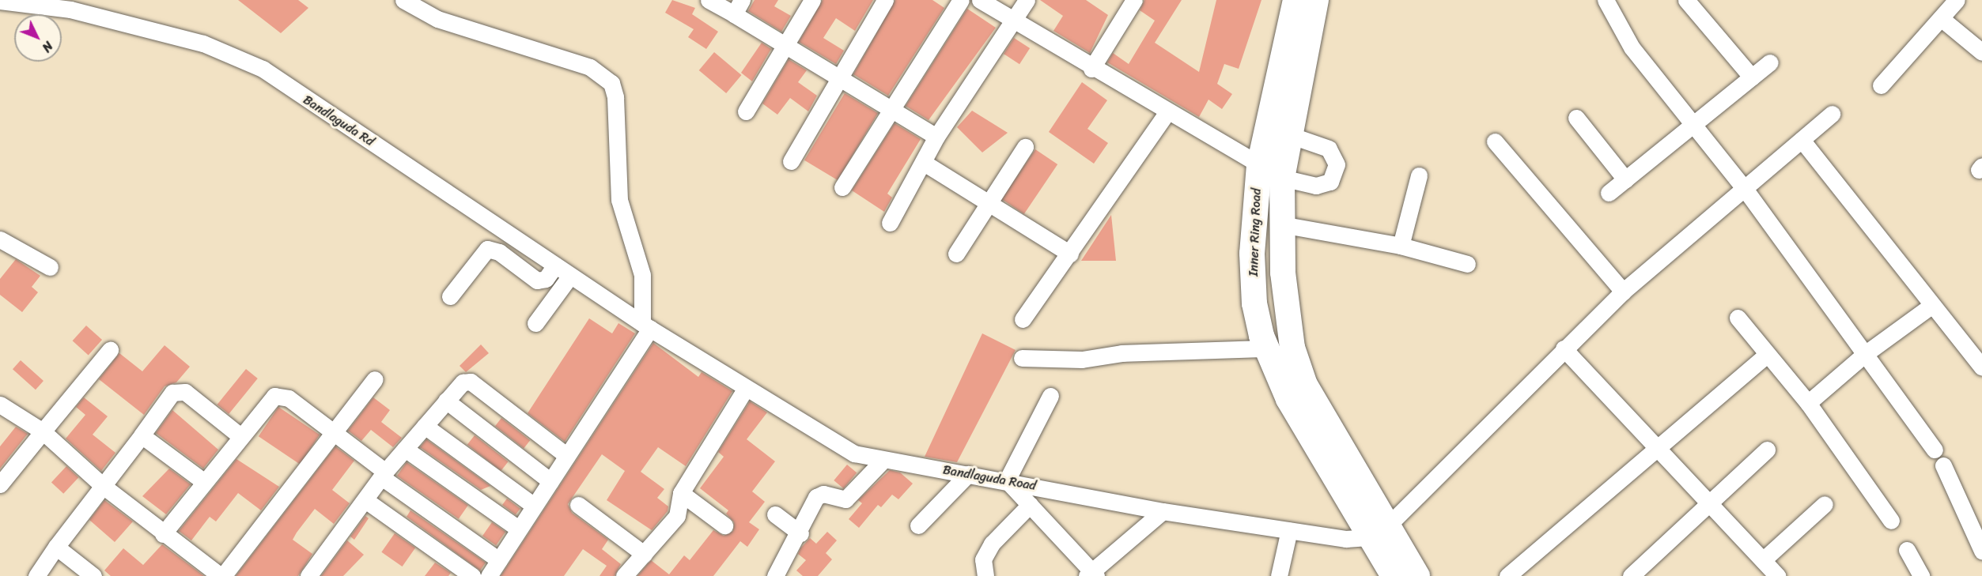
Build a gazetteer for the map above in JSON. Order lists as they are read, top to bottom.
{
  "streets": {
    "highway": ["Inner Ring Road"],
    "street": ["Bandlaguda Rd", "Bandlaguda Road"]
  },
  "crossings": [
    ["Bandlaguda Rd", "Bandlaguda Road"],
    ["Inner Ring Road", "Bandlaguda Road"]
  ],
  "north": "bottom right"
}
